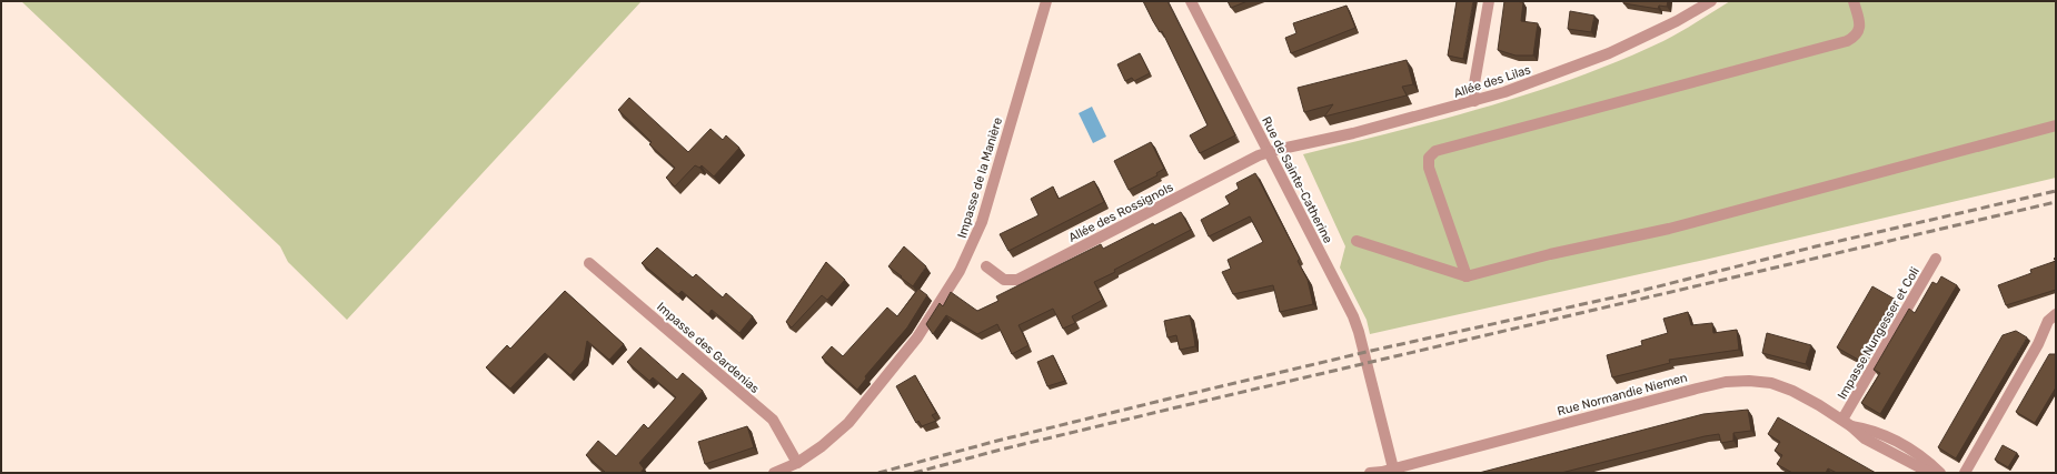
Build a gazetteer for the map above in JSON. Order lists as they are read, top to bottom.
{
  "streets": {
    "street": [
      "Allée des Lilas",
      "Impasse de la Manière",
      "Rue de Sainte-Catherine",
      "Allée des Rossignols",
      "Impasse Nungesser et Coli",
      "Impasse des Gardenias",
      "Rue Normandie Niemen"
    ]
  },
  "crossings": [
    ["Allée des Lilas", "Rue de Sainte-Catherine"],
    ["Allée des Lilas", "Allée des Rossignols"],
    ["Impasse de la Manière", "Impasse des Gardenias"],
    ["Rue de Sainte-Catherine", "Allée des Rossignols"],
    ["Rue de Sainte-Catherine", "Rue Normandie Niemen"],
    ["Impasse Nungesser et Coli", "Rue Normandie Niemen"]
  ]
}
